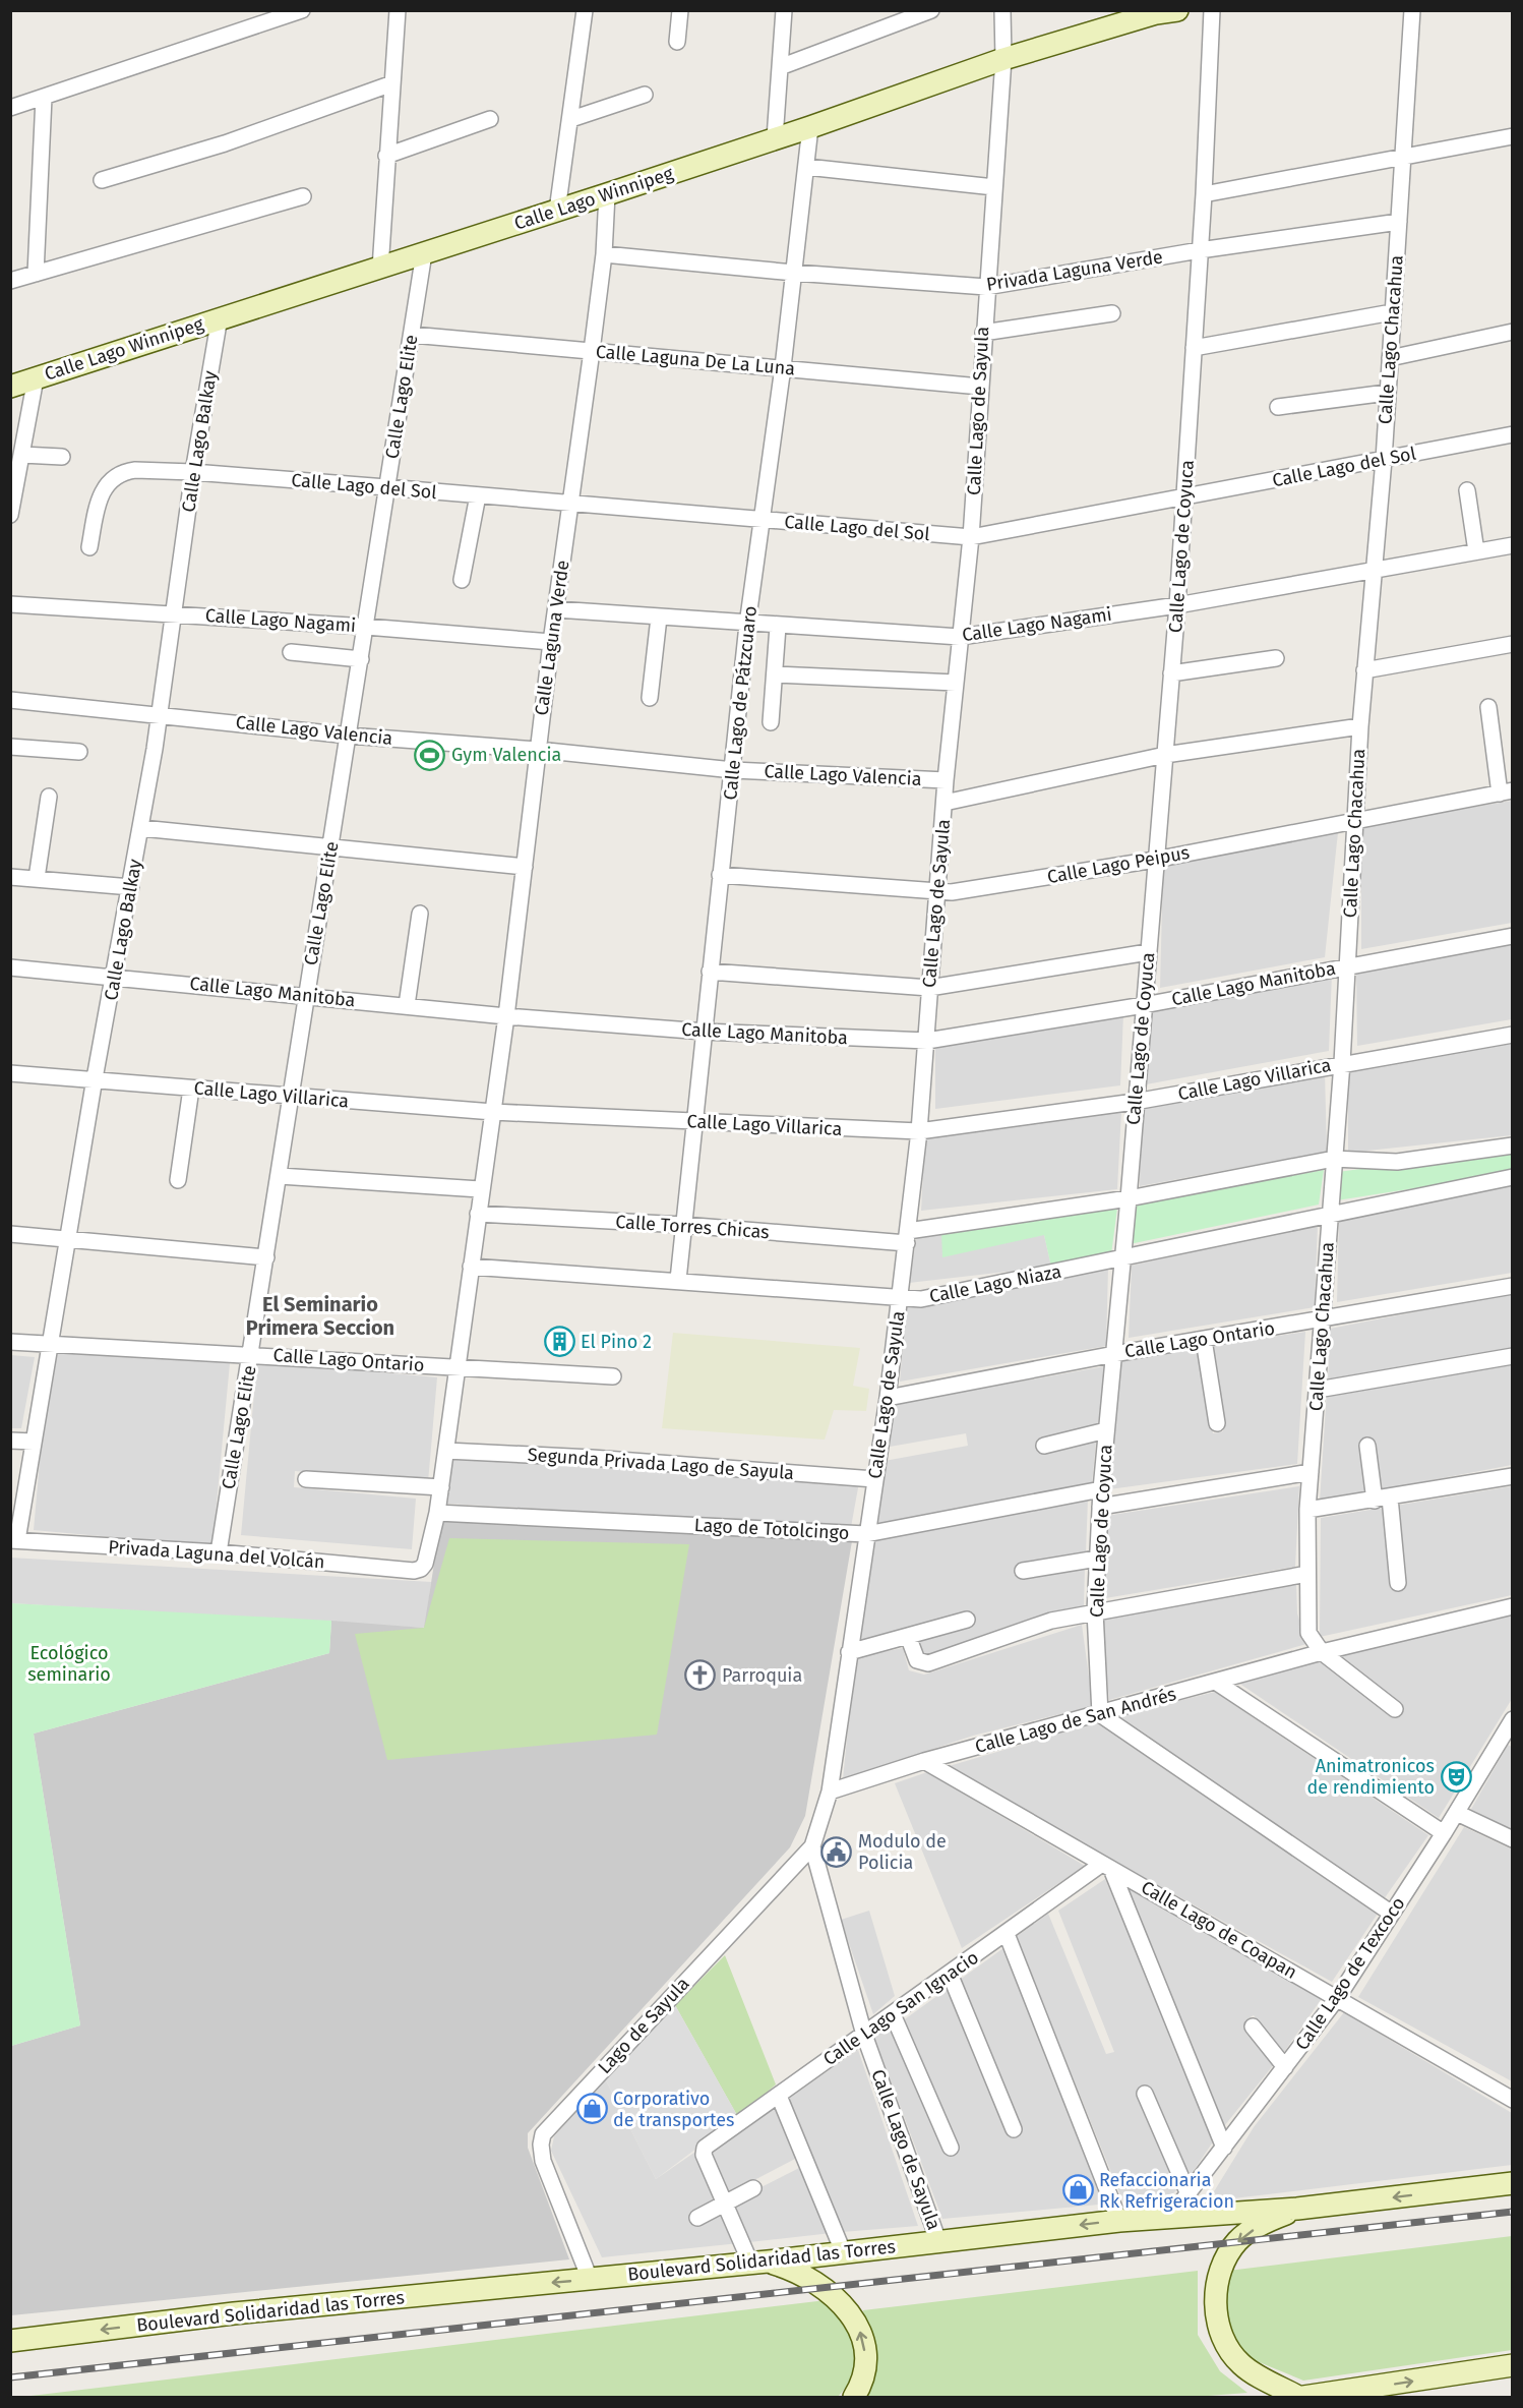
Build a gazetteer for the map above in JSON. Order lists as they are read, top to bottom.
{
  "streets": {
    "main road": ["Calle Lago Winnipeg", "Boulevard Solidaridad las Torres"],
    "street": [
      "Privada Laguna Verde",
      "Calle Lago Chacahua",
      "Calle Laguna De La Luna",
      "Calle Lago Elite",
      "Calle Lago de Sayula",
      "Calle Lago Balkay",
      "Calle Lago del Sol",
      "Calle Lago de Coyuca",
      "Calle Lago Nagami",
      "Calle Laguna Verde",
      "Calle Lago de Pátzcuaro",
      "Calle Lago Valencia",
      "Calle Lago Peipus",
      "Calle Lago Manitoba",
      "Calle Lago Villarica",
      "Calle Torres Chicas",
      "Calle Lago Niaza",
      "Calle Lago Ontario",
      "Segunda Privada Lago de Sayula",
      "Lago de Totolcingo",
      "Privada Laguna del Volcán",
      "Calle Lago de San Andrés",
      "Calle Lago de Coapan",
      "Calle Lago de Texcoco",
      "Calle Lago San Ignacio",
      "Lago de Sayula"
    ]
  },
  "crossings": [
    ["Calle Lago Winnipeg", "Calle Lago Elite"],
    ["Calle Lago Winnipeg", "Calle Lago de Sayula"],
    ["Calle Lago Winnipeg", "Calle Lago Balkay"],
    ["Calle Lago Winnipeg", "Calle Laguna Verde"],
    ["Calle Lago Winnipeg", "Calle Lago de Pátzcuaro"],
    ["Privada Laguna Verde", "Calle Lago Chacahua"],
    ["Privada Laguna Verde", "Calle Lago de Sayula"],
    ["Privada Laguna Verde", "Calle Lago de Coyuca"],
    ["Privada Laguna Verde", "Calle Laguna Verde"],
    ["Privada Laguna Verde", "Calle Lago de Pátzcuaro"],
    ["Calle Lago Chacahua", "Calle Lago del Sol"],
    ["Calle Lago Chacahua", "Calle Lago Nagami"],
    ["Calle Lago Chacahua", "Calle Lago Valencia"],
    ["Calle Lago Chacahua", "Calle Lago Peipus"],
    ["Calle Lago Chacahua", "Calle Lago Manitoba"],
    ["Calle Lago Chacahua", "Calle Lago Villarica"],
    ["Calle Lago Chacahua", "Calle Torres Chicas"],
    ["Calle Lago Chacahua", "Calle Lago Niaza"],
    ["Calle Lago Chacahua", "Calle Lago Ontario"],
    ["Calle Lago Chacahua", "Calle Lago de San Andrés"],
    ["Calle Laguna De La Luna", "Calle Lago Elite"],
    ["Calle Laguna De La Luna", "Calle Lago de Sayula"],
    ["Calle Laguna De La Luna", "Calle Laguna Verde"],
    ["Calle Laguna De La Luna", "Calle Lago de Pátzcuaro"],
    ["Calle Lago Elite", "Calle Lago del Sol"],
    ["Calle Lago Elite", "Calle Lago Nagami"],
    ["Calle Lago Elite", "Calle Lago Valencia"],
    ["Calle Lago Elite", "Calle Lago Manitoba"],
    ["Calle Lago Elite", "Calle Lago Villarica"],
    ["Calle Lago Elite", "Calle Lago Ontario"],
    ["Calle Lago Elite", "Privada Laguna del Volcán"],
    ["Calle Lago de Sayula", "Calle Lago del Sol"],
    ["Calle Lago de Sayula", "Calle Lago Nagami"],
    ["Calle Lago de Sayula", "Calle Lago Valencia"],
    ["Calle Lago de Sayula", "Calle Lago Peipus"],
    ["Calle Lago de Sayula", "Calle Lago Manitoba"],
    ["Calle Lago de Sayula", "Calle Lago Villarica"],
    ["Calle Lago de Sayula", "Calle Torres Chicas"],
    ["Calle Lago de Sayula", "Calle Lago Niaza"],
    ["Calle Lago de Sayula", "Calle Lago Ontario"],
    ["Calle Lago de Sayula", "Segunda Privada Lago de Sayula"],
    ["Calle Lago de Sayula", "Lago de Totolcingo"],
    ["Calle Lago de Sayula", "Calle Lago de San Andrés"],
    ["Calle Lago de Sayula", "Calle Lago San Ignacio"],
    ["Calle Lago de Sayula", "Lago de Sayula"],
    ["Calle Lago de Sayula", "Boulevard Solidaridad las Torres"],
    ["Calle Lago Balkay", "Calle Lago del Sol"],
    ["Calle Lago Balkay", "Calle Lago Nagami"],
    ["Calle Lago Balkay", "Calle Lago Valencia"],
    ["Calle Lago Balkay", "Calle Lago Manitoba"],
    ["Calle Lago Balkay", "Calle Lago Villarica"],
    ["Calle Lago Balkay", "Calle Lago Ontario"],
    ["Calle Lago Balkay", "Privada Laguna del Volcán"],
    ["Calle Lago del Sol", "Calle Lago de Coyuca"],
    ["Calle Lago del Sol", "Calle Laguna Verde"],
    ["Calle Lago del Sol", "Calle Lago de Pátzcuaro"],
    ["Calle Lago de Coyuca", "Calle Lago Nagami"],
    ["Calle Lago de Coyuca", "Calle Lago Valencia"],
    ["Calle Lago de Coyuca", "Calle Lago Peipus"],
    ["Calle Lago de Coyuca", "Calle Lago Manitoba"],
    ["Calle Lago de Coyuca", "Calle Lago Villarica"],
    ["Calle Lago de Coyuca", "Calle Torres Chicas"],
    ["Calle Lago de Coyuca", "Calle Lago Niaza"],
    ["Calle Lago de Coyuca", "Calle Lago Ontario"],
    ["Calle Lago de Coyuca", "Lago de Totolcingo"],
    ["Calle Lago de Coyuca", "Calle Lago de San Andrés"],
    ["Calle Lago Nagami", "Calle Laguna Verde"],
    ["Calle Lago Nagami", "Calle Lago de Pátzcuaro"],
    ["Calle Laguna Verde", "Calle Lago Valencia"],
    ["Calle Laguna Verde", "Calle Lago Manitoba"],
    ["Calle Laguna Verde", "Calle Lago Villarica"],
    ["Calle Laguna Verde", "Calle Torres Chicas"],
    ["Calle Laguna Verde", "Calle Lago Niaza"],
    ["Calle Laguna Verde", "Calle Lago Ontario"],
    ["Calle Laguna Verde", "Segunda Privada Lago de Sayula"],
    ["Calle Laguna Verde", "Lago de Totolcingo"],
    ["Calle Laguna Verde", "Privada Laguna del Volcán"],
    ["Calle Lago de Pátzcuaro", "Calle Lago Valencia"],
    ["Calle Lago de Pátzcuaro", "Calle Lago Peipus"],
    ["Calle Lago de Pátzcuaro", "Calle Lago Manitoba"],
    ["Calle Lago de Pátzcuaro", "Calle Lago Villarica"],
    ["Calle Lago de Pátzcuaro", "Calle Torres Chicas"],
    ["Calle Lago de Pátzcuaro", "Calle Lago Niaza"],
    ["Calle Lago de San Andrés", "Calle Lago de Coapan"],
    ["Calle Lago de San Andrés", "Lago de Sayula"],
    ["Calle Lago de Coapan", "Calle Lago de Texcoco"],
    ["Calle Lago de Coapan", "Calle Lago San Ignacio"],
    ["Calle Lago de Texcoco", "Boulevard Solidaridad las Torres"],
    ["Lago de Sayula", "Boulevard Solidaridad las Torres"]
  ],
  "one_way": ["Boulevard Solidaridad las Torres"],
  "districts": ["El Seminario Primera Seccion"],
  "parks": ["Ecológico seminario"],
  "places": {
    "sports": ["Gym Valencia"],
    "building": ["El Pino 2"],
    "church": ["Parroquia"],
    "theatre": ["Animatronicos de rendimiento"],
    "public building": ["Modulo de Policia"],
    "shop": ["Corporativo de transportes", "Refaccionaria Rk Refrigeracion"]
  }
}
